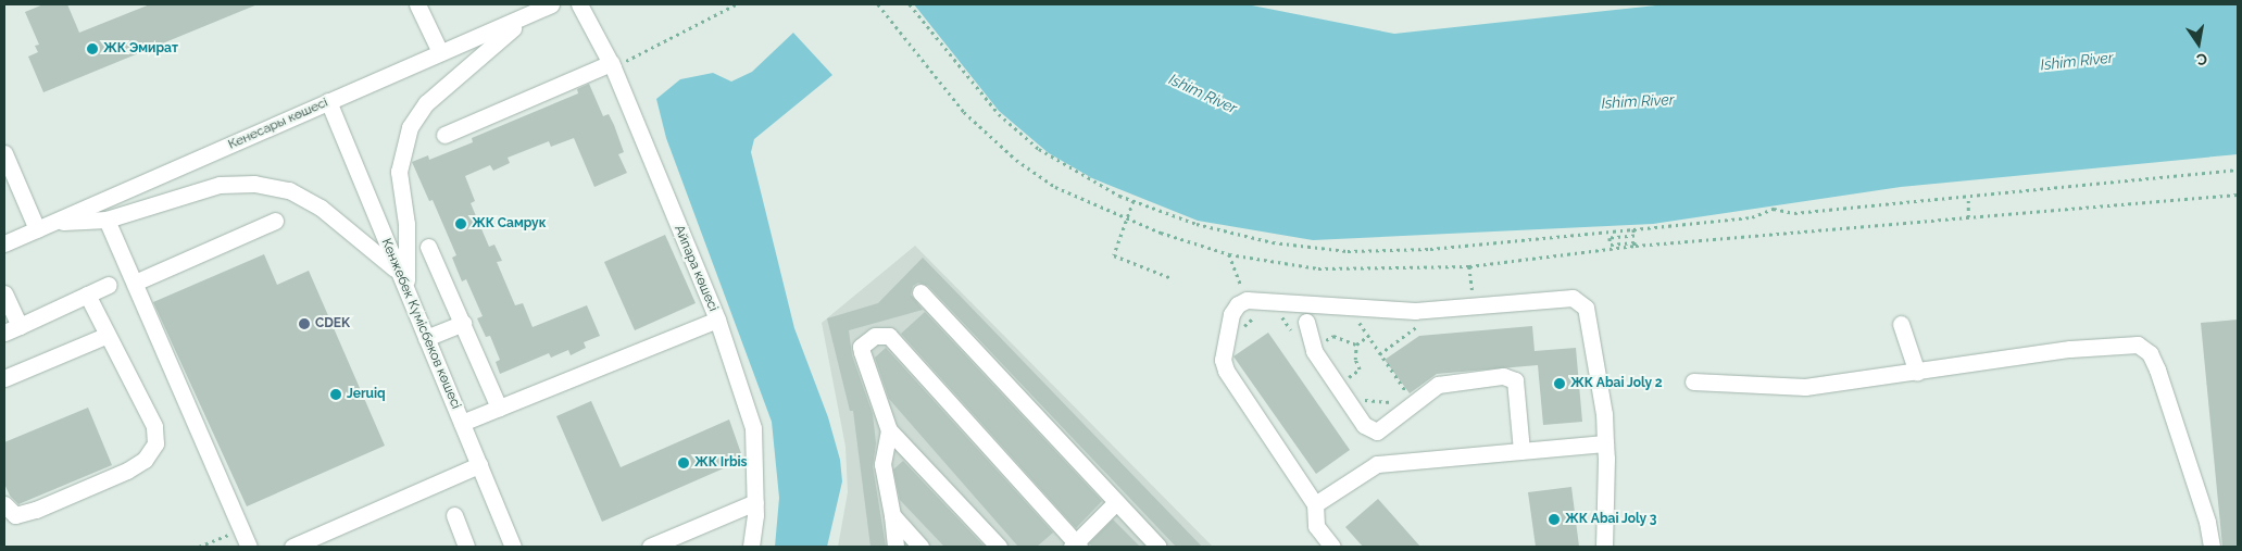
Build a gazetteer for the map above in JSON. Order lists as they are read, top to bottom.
{
  "streets": {
    "street": ["Кенесары көшесі", "Айпара көшесі", "Кенжебек Күмісбеков көшесі"]
  },
  "crossings": [
    ["Кенесары көшесі", "Кенжебек Күмісбеков көшесі"]
  ],
  "water": ["Ishim River"],
  "places": [
    "ЖК Эмират",
    "ЖК Самрук",
    "CDEK",
    "ЖК Abai Joly 2",
    "Jeruiq",
    "ЖК Irbis",
    "ЖК Abai Joly 3"
  ],
  "north": "bottom"
}
